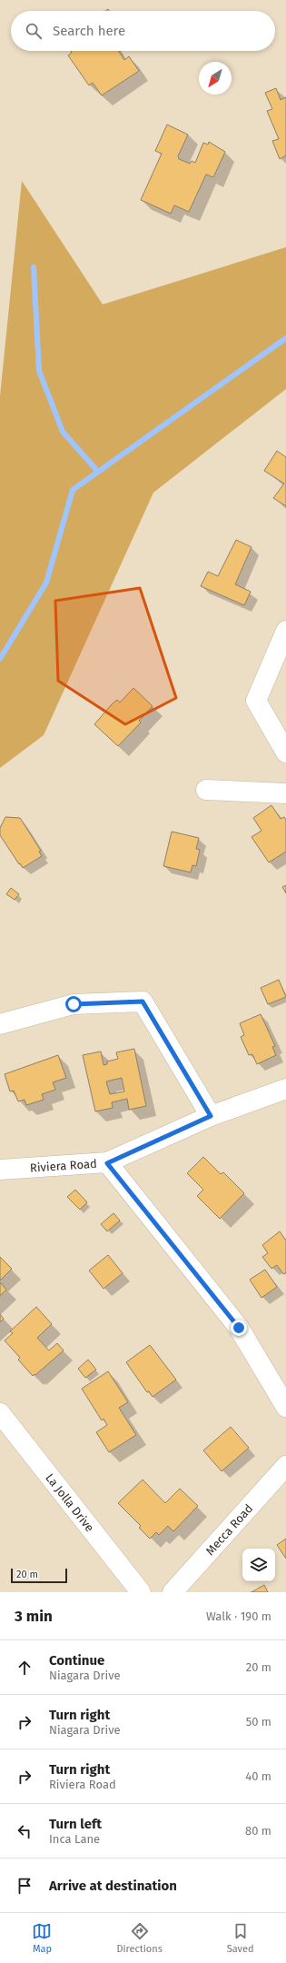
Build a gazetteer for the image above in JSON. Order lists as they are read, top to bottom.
{
  "streets": {
    "street": ["Riviera Road", "La Jolla Drive", "Mecca Road"]
  },
  "scale_bar": "20 m",
  "north": "bottom left",
  "page": {
    "search": "Search here",
    "scale": "20 m",
    "heading": ["3 min", "Walk · 190 m"],
    "list": [
      ["Continue", "Niagara Drive", "20 m"],
      ["Turn right", "Niagara Drive", "50 m"],
      ["Turn right", "Riviera Road", "40 m"],
      ["Turn left", "Inca Lane", "80 m"],
      "Arrive at destination"
    ],
    "nav": ["Map", "Directions", "Saved"]
  }
}
